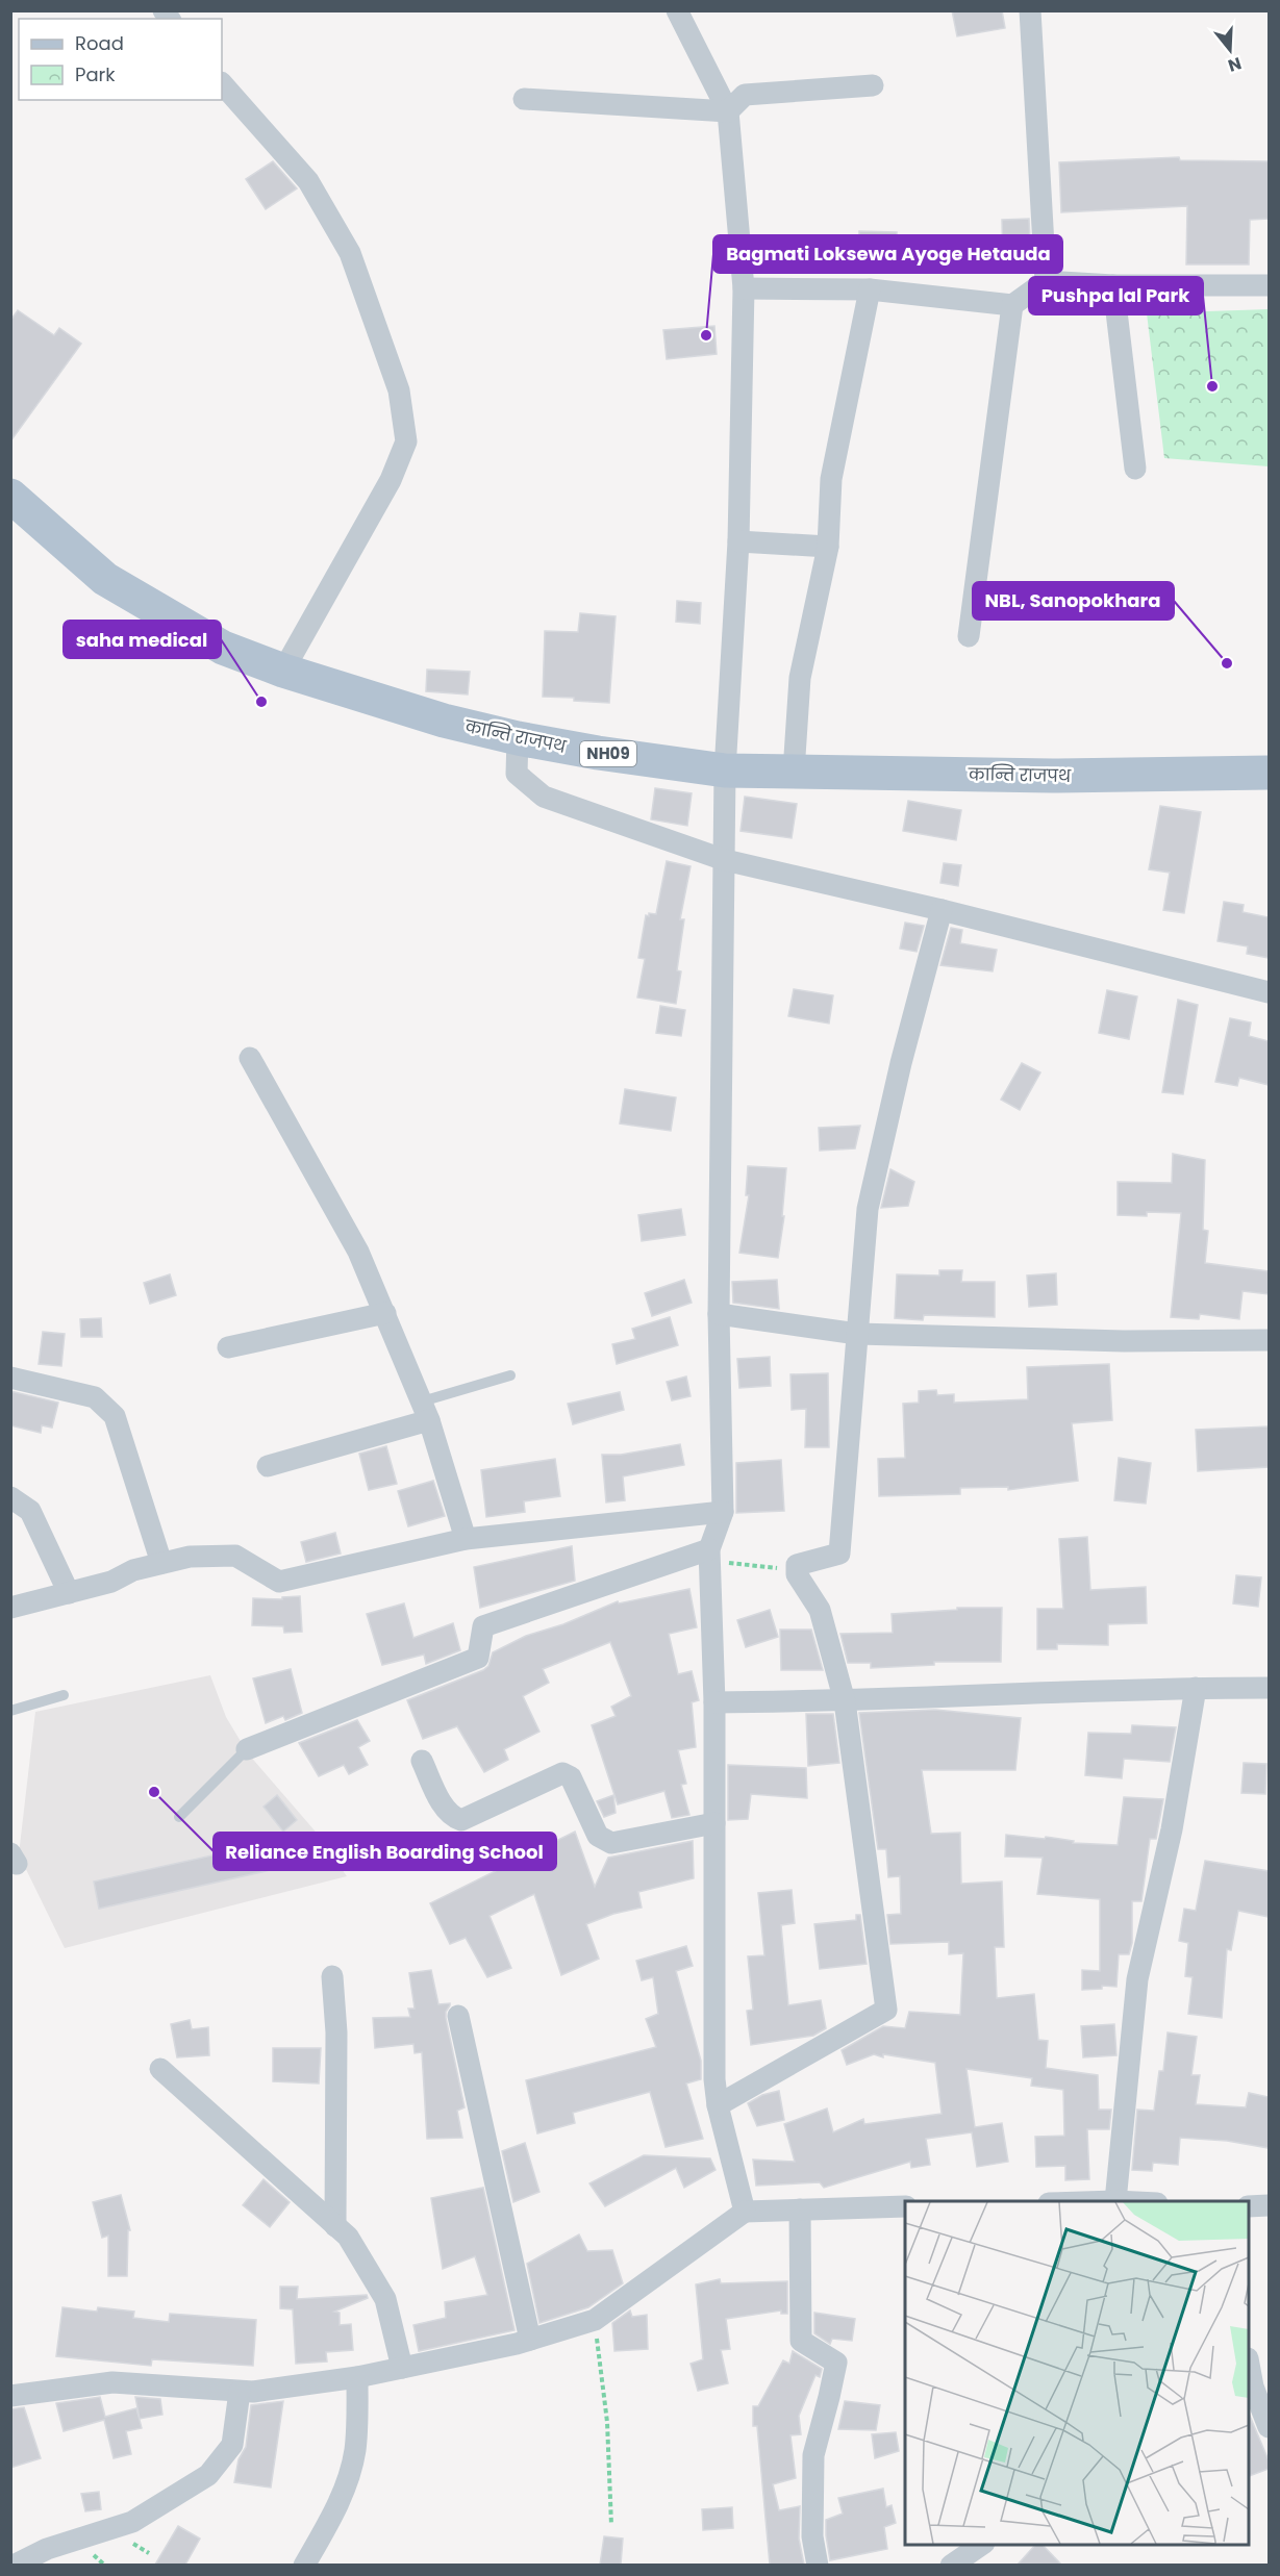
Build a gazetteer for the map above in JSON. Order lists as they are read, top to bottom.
{
  "streets": {
    "main road": ["कान्ति राजपथ", "NH09"]
  },
  "places": [
    "Bagmati Loksewa Ayoge Hetauda",
    "Pushpa lal Park",
    "NBL, Sanopokhara",
    "saha medical",
    "Reliance English Boarding School"
  ],
  "legend": ["Road", "Park"],
  "north": "bottom"
}
